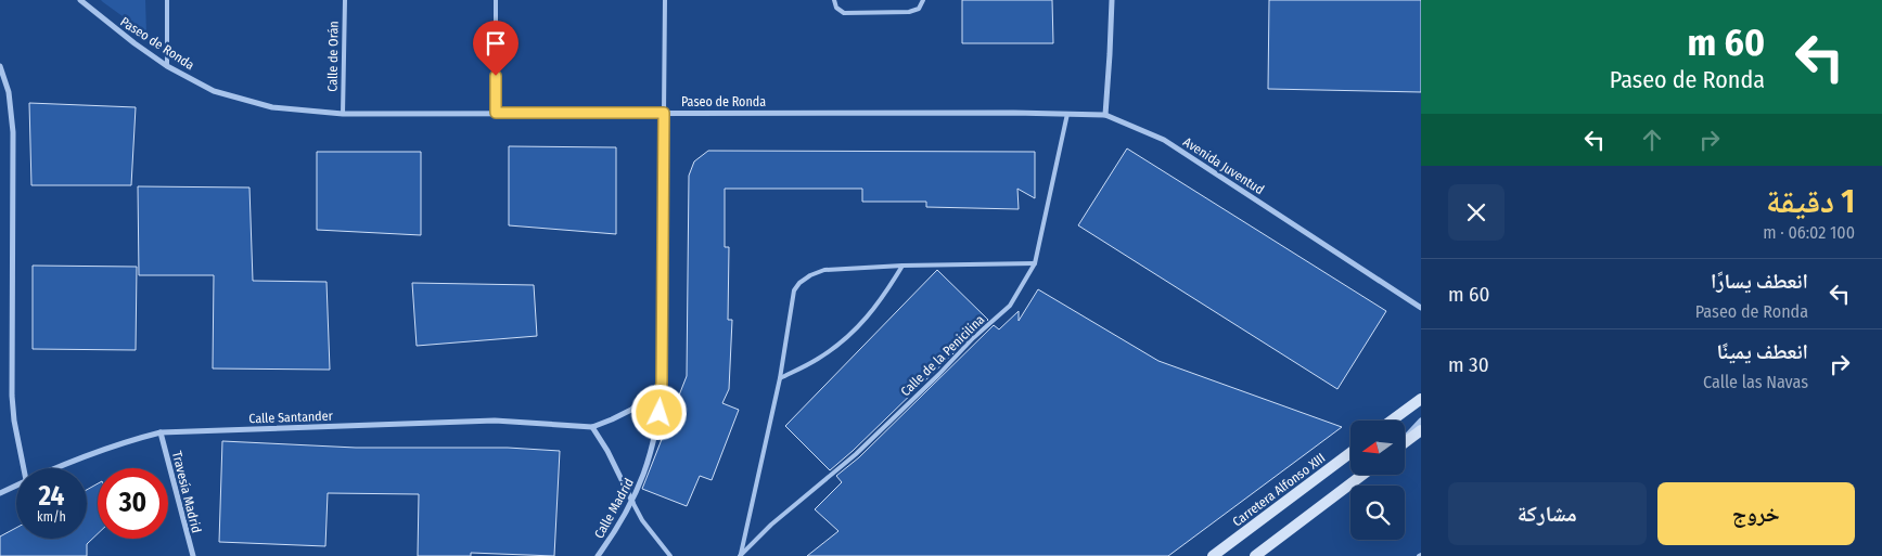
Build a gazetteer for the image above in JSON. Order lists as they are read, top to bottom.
{
  "streets": {
    "street": [
      "Paseo de Ronda",
      "Avenida Juventud",
      "Calle Santander",
      "Carretera Alfonso XIII",
      "Travesía Madrid",
      "Calle Madrid"
    ],
    "lane": ["Calle de Orán", "Calle de la Penicilina"]
  },
  "crossings": [
    ["Paseo de Ronda", "Calle de Orán"],
    ["Paseo de Ronda", "Avenida Juventud"],
    ["Paseo de Ronda", "Calle de la Penicilina"],
    ["Paseo de Ronda", "Calle Madrid"],
    ["Calle Santander", "Travesía Madrid"],
    ["Calle Santander", "Calle Madrid"]
  ],
  "north": "left",
  "page": {
    "turn": ["60 m", "Paseo de Ronda"],
    "heading": ["1 دقيقة", "100 m · 06:02"],
    "list": [
      {
        "name": "انعطف يسارًا",
        "note": "Paseo de Ronda",
        "value": "60 m"
      },
      {
        "name": "انعطف يمينًا",
        "note": "Calle las Navas",
        "value": "30 m"
      }
    ],
    "speed": "24 km/h",
    "limit": "30",
    "buttons": ["خروج", "مشاركة"]
  }
}
